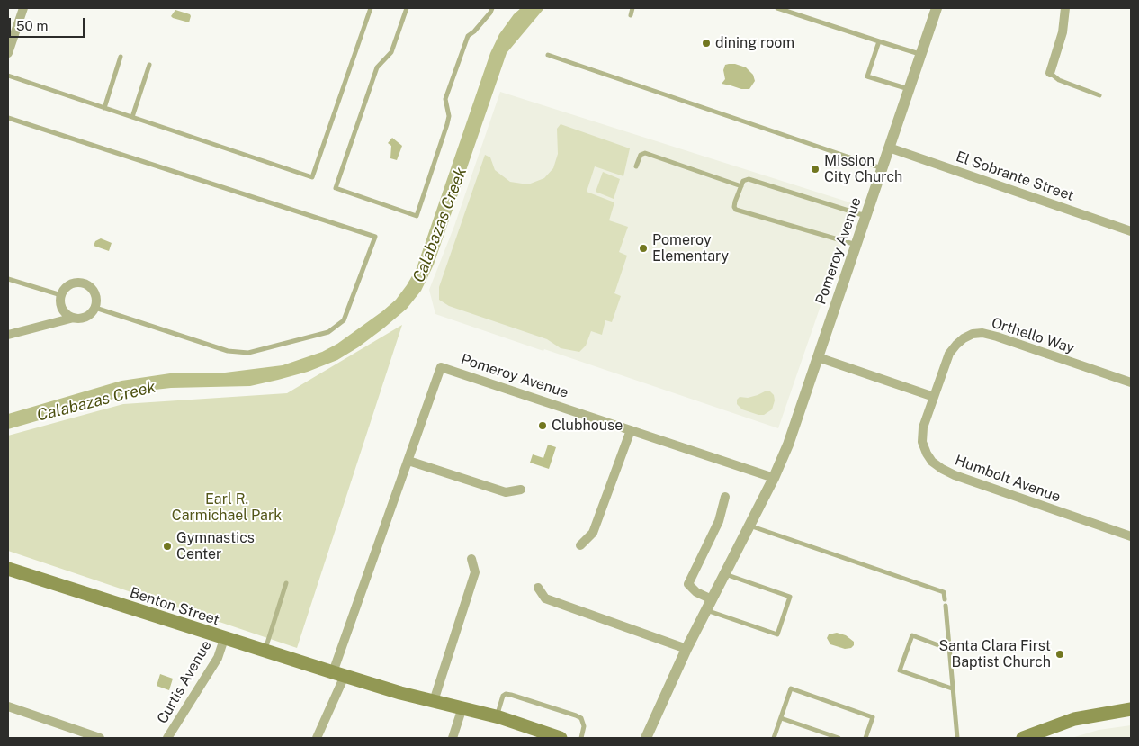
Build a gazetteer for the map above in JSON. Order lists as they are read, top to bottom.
{
  "streets": {
    "main road": ["Benton Street"],
    "street": [
      "El Sobrante Street",
      "Pomeroy Avenue",
      "Orthello Way",
      "Humbolt Avenue",
      "Curtis Avenue"
    ]
  },
  "crossings": [
    ["El Sobrante Street", "Pomeroy Avenue"],
    ["Orthello Way", "Humbolt Avenue"],
    ["Benton Street", "Curtis Avenue"]
  ],
  "water": ["Calabazas Creek"],
  "parks": ["Earl R. Carmichael Park"],
  "places": [
    "dining room",
    "Mission City Church",
    "Pomeroy Elementary",
    "Clubhouse",
    "Gymnastics Center",
    "Santa Clara First Baptist Church"
  ],
  "scale_bar": "50 m"
}
